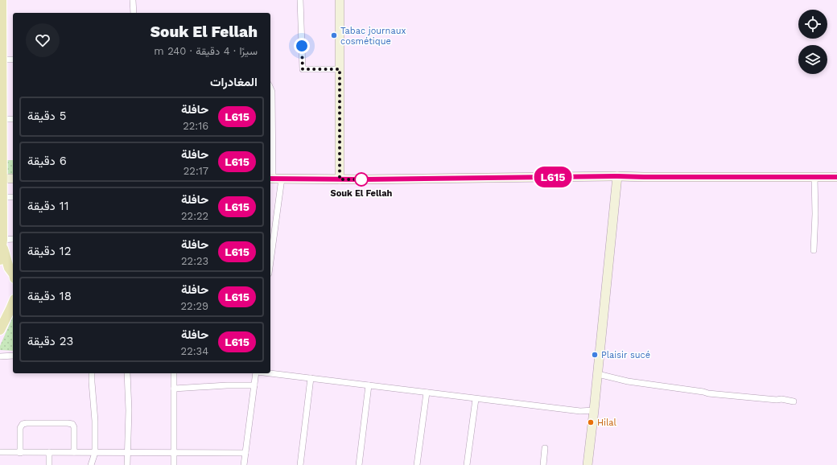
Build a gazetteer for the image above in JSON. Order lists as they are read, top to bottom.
{
  "places": [
    "Tabac journaux cosmétique",
    "Souk El Fellah",
    "Plaisir sucé",
    "Hilal"
  ],
  "lines": ["bus line L615"],
  "page": {
    "on_map": "L615",
    "heading": [
      ["Souk El Fellah", "سيرًا · 4 دقيقة · 240 m"],
      "المغادرات"
    ],
    "list": [
      {
        "mark": "L615",
        "name": "حافلة",
        "note": "22:16",
        "value": "5 دقيقة"
      },
      {
        "mark": "L615",
        "name": "حافلة",
        "note": "22:17",
        "value": "6 دقيقة"
      },
      {
        "mark": "L615",
        "name": "حافلة",
        "note": "22:22",
        "value": "11 دقيقة"
      },
      {
        "mark": "L615",
        "name": "حافلة",
        "note": "22:23",
        "value": "12 دقيقة"
      },
      {
        "mark": "L615",
        "name": "حافلة",
        "note": "22:29",
        "value": "18 دقيقة"
      },
      {
        "mark": "L615",
        "name": "حافلة",
        "note": "22:34",
        "value": "23 دقيقة"
      }
    ]
  }
}
